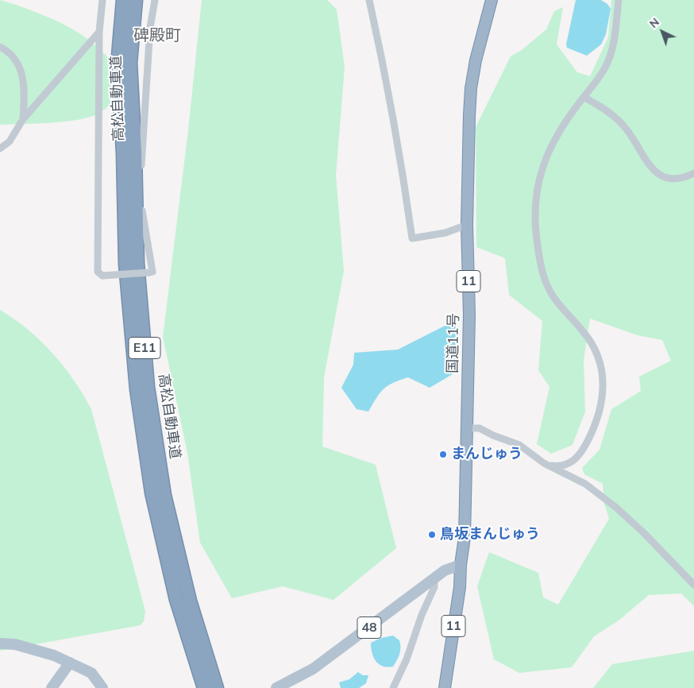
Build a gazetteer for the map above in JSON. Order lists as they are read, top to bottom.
{
  "streets": {
    "highway": [
      "高松自動車道",
      "11",
      "国道11号",
      "E11"
    ],
    "main road": ["48"]
  },
  "crossings": [
    ["国道11号", "48"]
  ],
  "districts": ["碑殿町"],
  "places": ["まんじゅう", "鳥坂まんじゅう"],
  "north": "top left"
}
